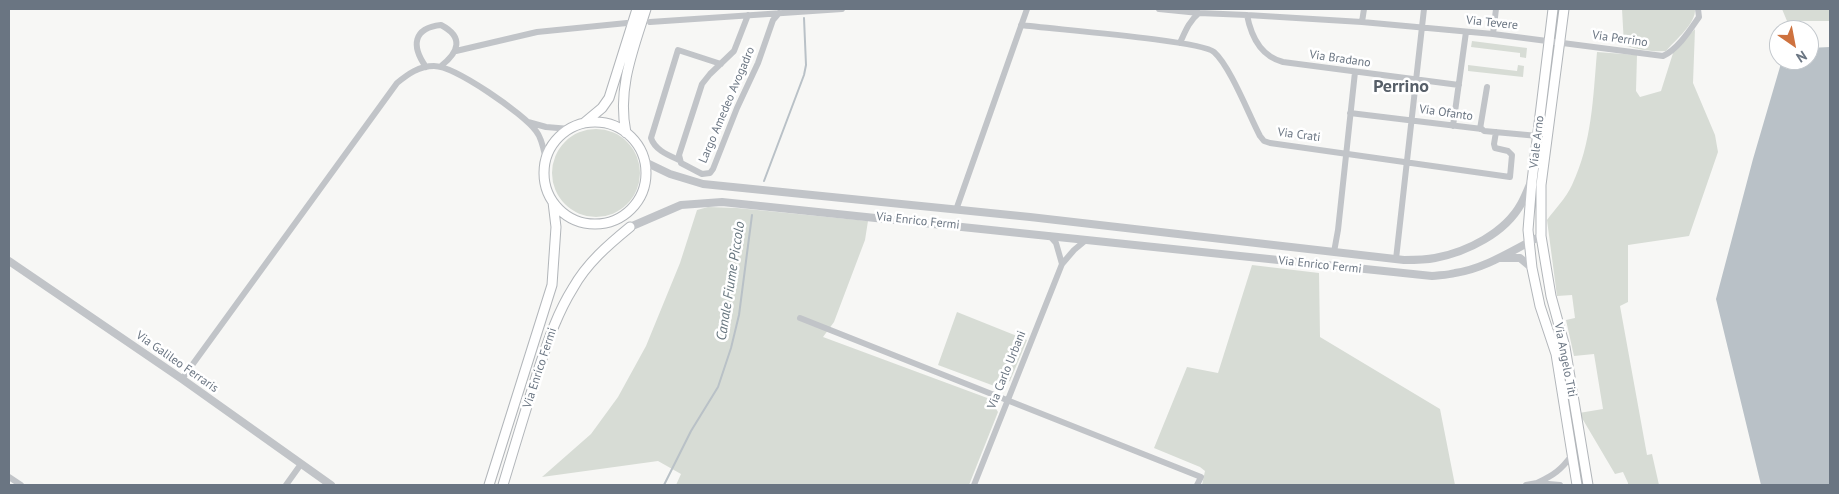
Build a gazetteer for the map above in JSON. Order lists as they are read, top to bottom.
{
  "streets": {
    "main road": ["Viale Arno", "Via Enrico Fermi", "Via Angelo Titi"],
    "street": [
      "Via Tevere",
      "Via Perrino",
      "Via Bradano",
      "Largo Amedeo Avogadro",
      "Via Ofanto",
      "Via Crati",
      "Via Galileo Ferraris",
      "Via Carlo Urbani"
    ]
  },
  "crossings": [
    ["Via Tevere", "Via Bradano"],
    ["Via Tevere", "Viale Arno"],
    ["Via Perrino", "Viale Arno"],
    ["Via Ofanto", "Via Crati"],
    ["Via Ofanto", "Viale Arno"],
    ["Via Crati", "Via Enrico Fermi"],
    ["Viale Arno", "Via Enrico Fermi"],
    ["Viale Arno", "Via Angelo Titi"],
    ["Via Enrico Fermi", "Via Angelo Titi"],
    ["Via Enrico Fermi", "Via Carlo Urbani"]
  ],
  "districts": ["Perrino"],
  "water": ["Canale Fiume Piccolo"],
  "north": "bottom right"
}
